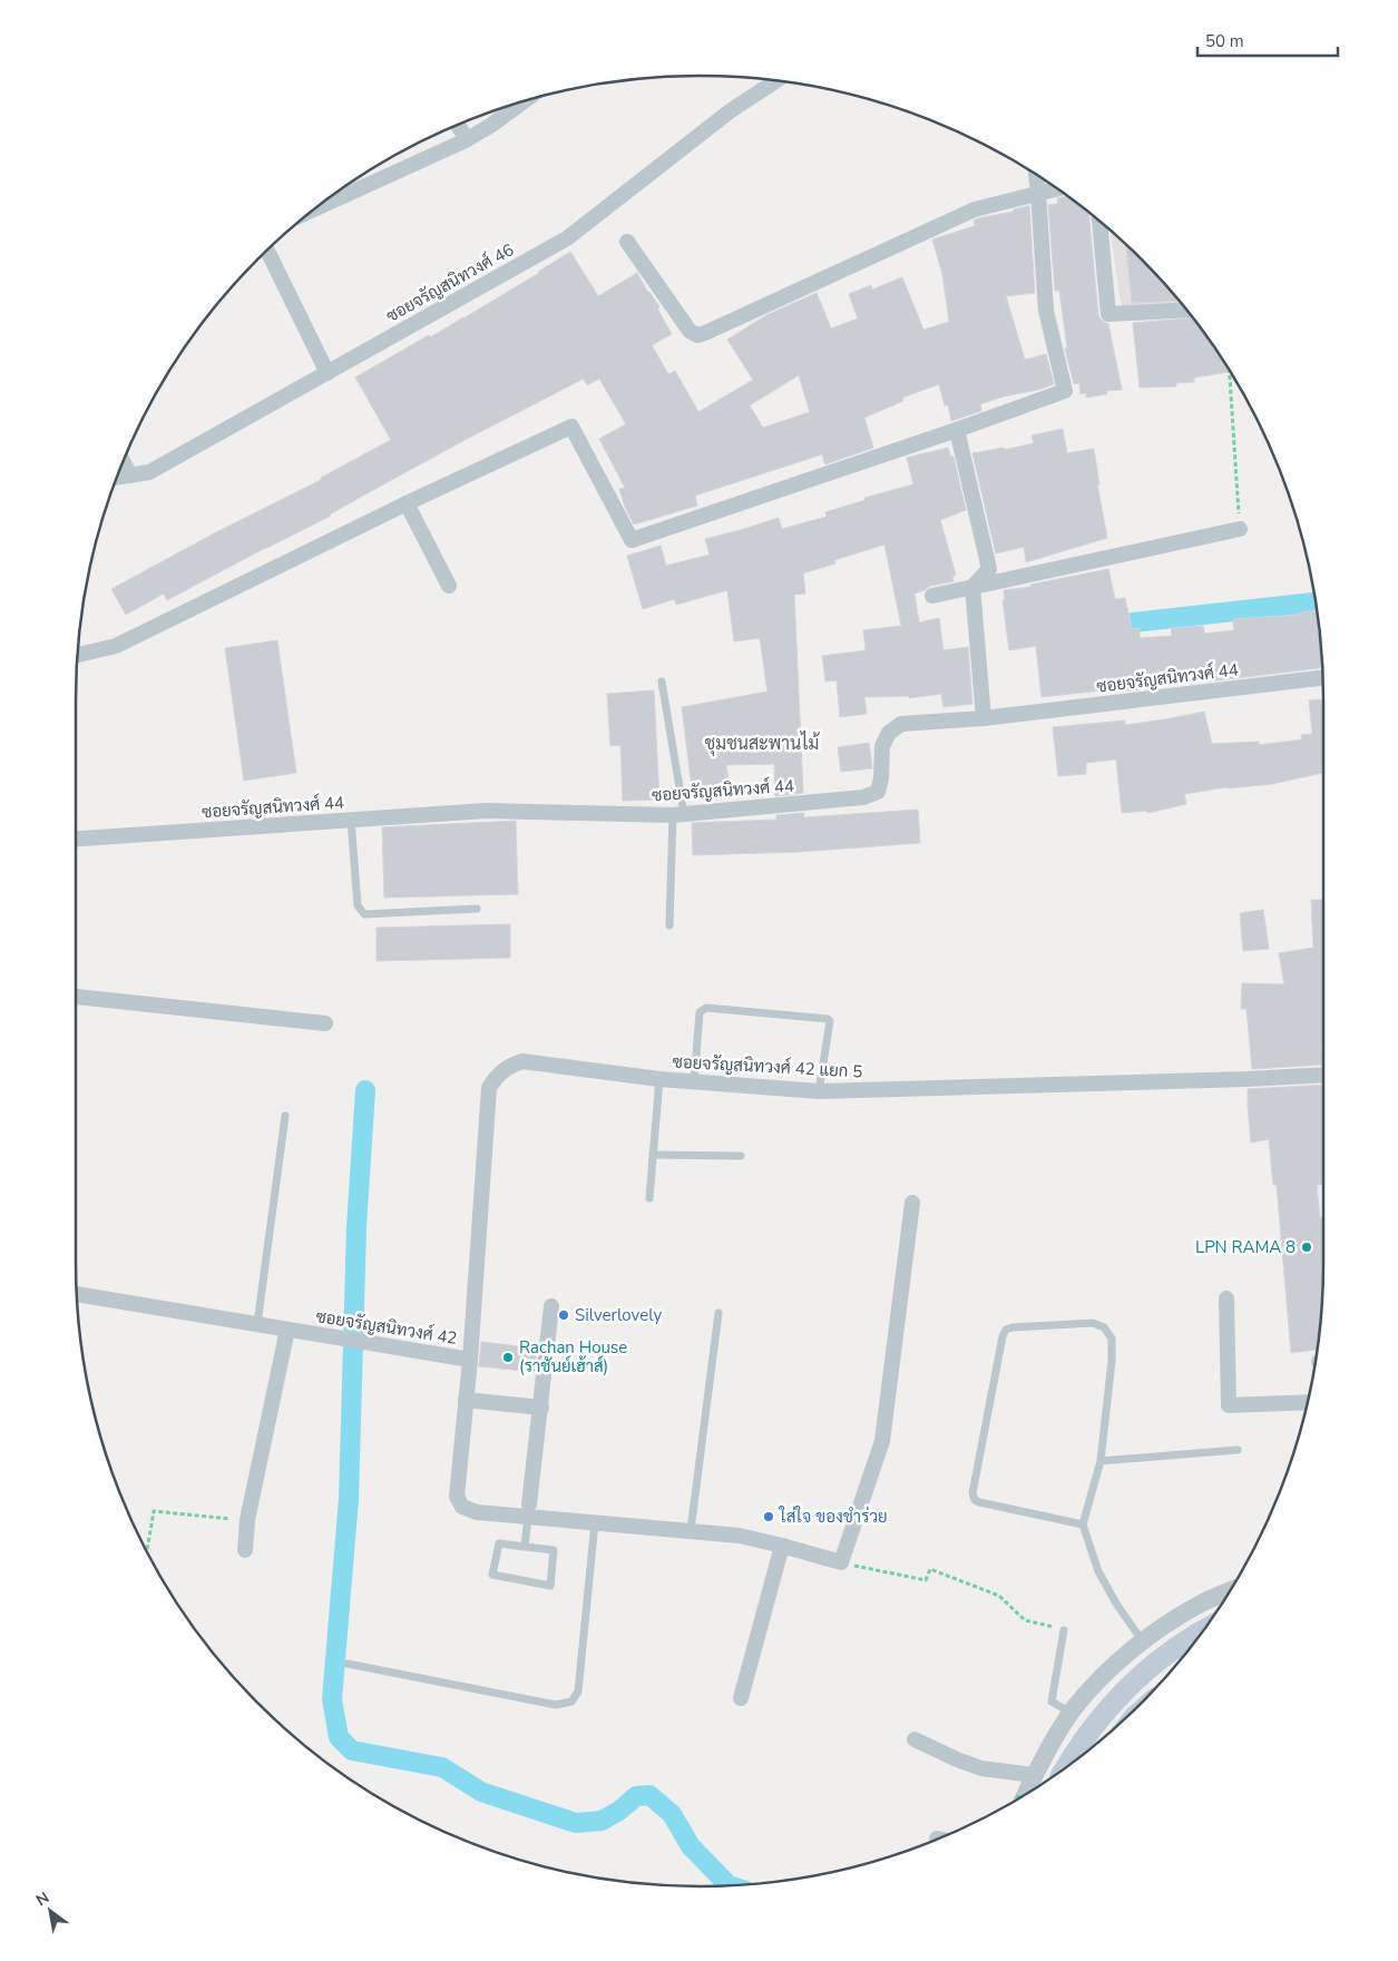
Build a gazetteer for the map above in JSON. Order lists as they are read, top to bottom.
{
  "streets": {
    "street": [
      "ซอยจรัญสนิทวงศ์ 46",
      "ซอยจรัญสนิทวงศ์ 44",
      "ซอยจรัญสนิทวงศ์ 42 แยก 5",
      "ซอยจรัญสนิทวงศ์ 42"
    ]
  },
  "crossings": [
    ["ซอยจรัญสนิทวงศ์ 42 แยก 5", "ซอยจรัญสนิทวงศ์ 42"]
  ],
  "districts": ["ชุมชนสะพานไม้"],
  "places": [
    "LPN RAMA 8",
    "Silverlovely",
    "Rachan House (ราชันย์เฮ้าส์)",
    "ใส่ใจ ของชำร่วย"
  ],
  "scale_bar": "50 m",
  "north": "top left"
}
